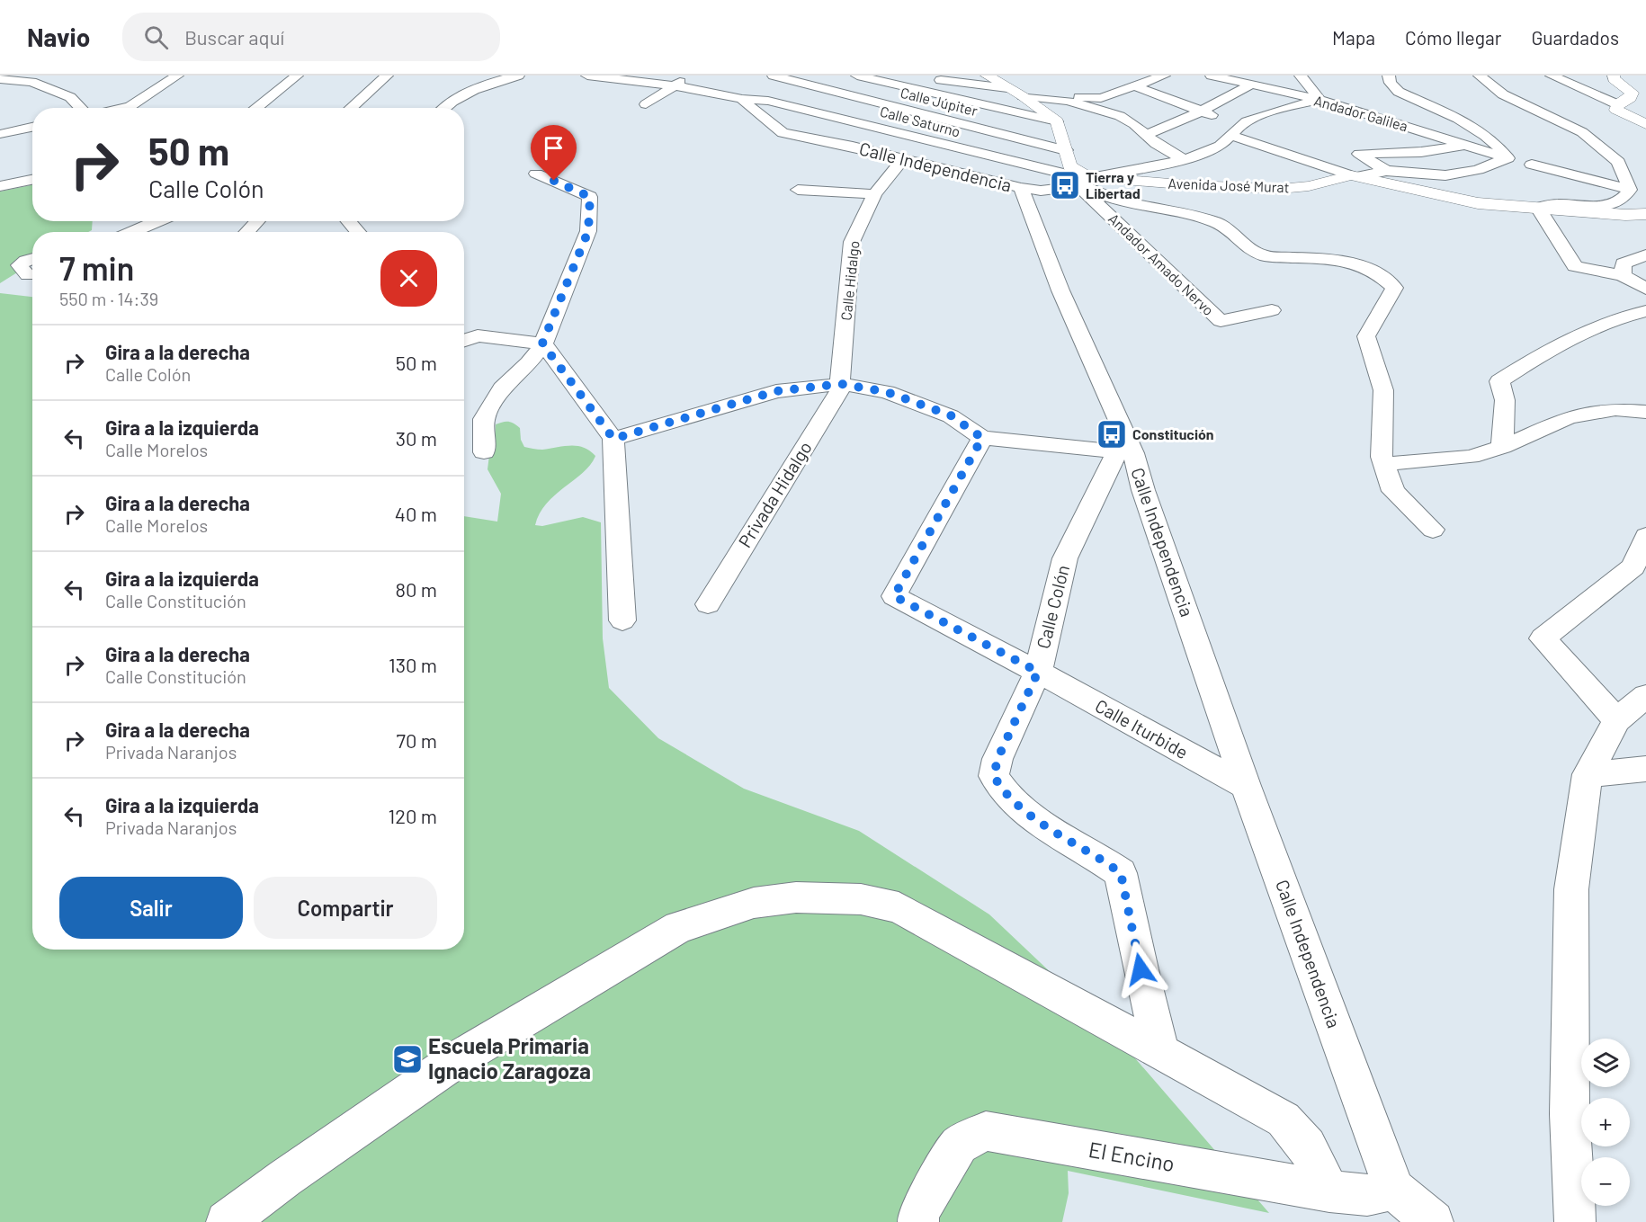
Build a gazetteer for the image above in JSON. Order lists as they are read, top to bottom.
{
  "streets": {
    "street": [
      "Calle Júpiter",
      "Andador Galilea",
      "Calle Saturno",
      "Calle Independencia",
      "Avenida José Murat",
      "Andador Amado Nervo",
      "Calle Hidalgo",
      "Privada Hidalgo",
      "Calle Colón",
      "Calle Iturbide",
      "El Encino"
    ]
  },
  "crossings": [
    ["Calle Júpiter", "Avenida José Murat"],
    ["Calle Saturno", "Calle Independencia"],
    ["Calle Saturno", "Avenida José Murat"],
    ["Calle Saturno", "Andador Amado Nervo"],
    ["Calle Independencia", "Calle Hidalgo"],
    ["Calle Independencia", "Calle Colón"],
    ["Calle Independencia", "Calle Iturbide"],
    ["Calle Independencia", "El Encino"],
    ["Avenida José Murat", "Andador Amado Nervo"],
    ["Calle Hidalgo", "Privada Hidalgo"],
    ["Calle Colón", "Calle Iturbide"]
  ],
  "places": {
    "bus stop": ["Tierra y Libertad", "Constitución"],
    "school or university": ["Escuela Primaria Ignacio Zaragoza"]
  },
  "page": {
    "header": "Navio",
    "search": "Buscar aquí",
    "nav": ["Mapa", "Cómo llegar", "Guardados"],
    "turn": ["50 m", "Calle Colón"],
    "heading": ["7 min", "550 m · 14:39"],
    "list": [
      {
        "name": "Gira a la derecha",
        "note": "Calle Colón",
        "value": "50 m"
      },
      {
        "name": "Gira a la izquierda",
        "note": "Calle Morelos",
        "value": "30 m"
      },
      {
        "name": "Gira a la derecha",
        "note": "Calle Morelos",
        "value": "40 m"
      },
      {
        "name": "Gira a la izquierda",
        "note": "Calle Constitución",
        "value": "80 m"
      },
      {
        "name": "Gira a la derecha",
        "note": "Calle Constitución",
        "value": "130 m"
      },
      {
        "name": "Gira a la derecha",
        "note": "Privada Naranjos",
        "value": "70 m"
      },
      {
        "name": "Gira a la izquierda",
        "note": "Privada Naranjos",
        "value": "120 m"
      }
    ],
    "buttons": ["Salir", "Compartir"],
    "map_buttons": ["+", "−"]
  }
}
